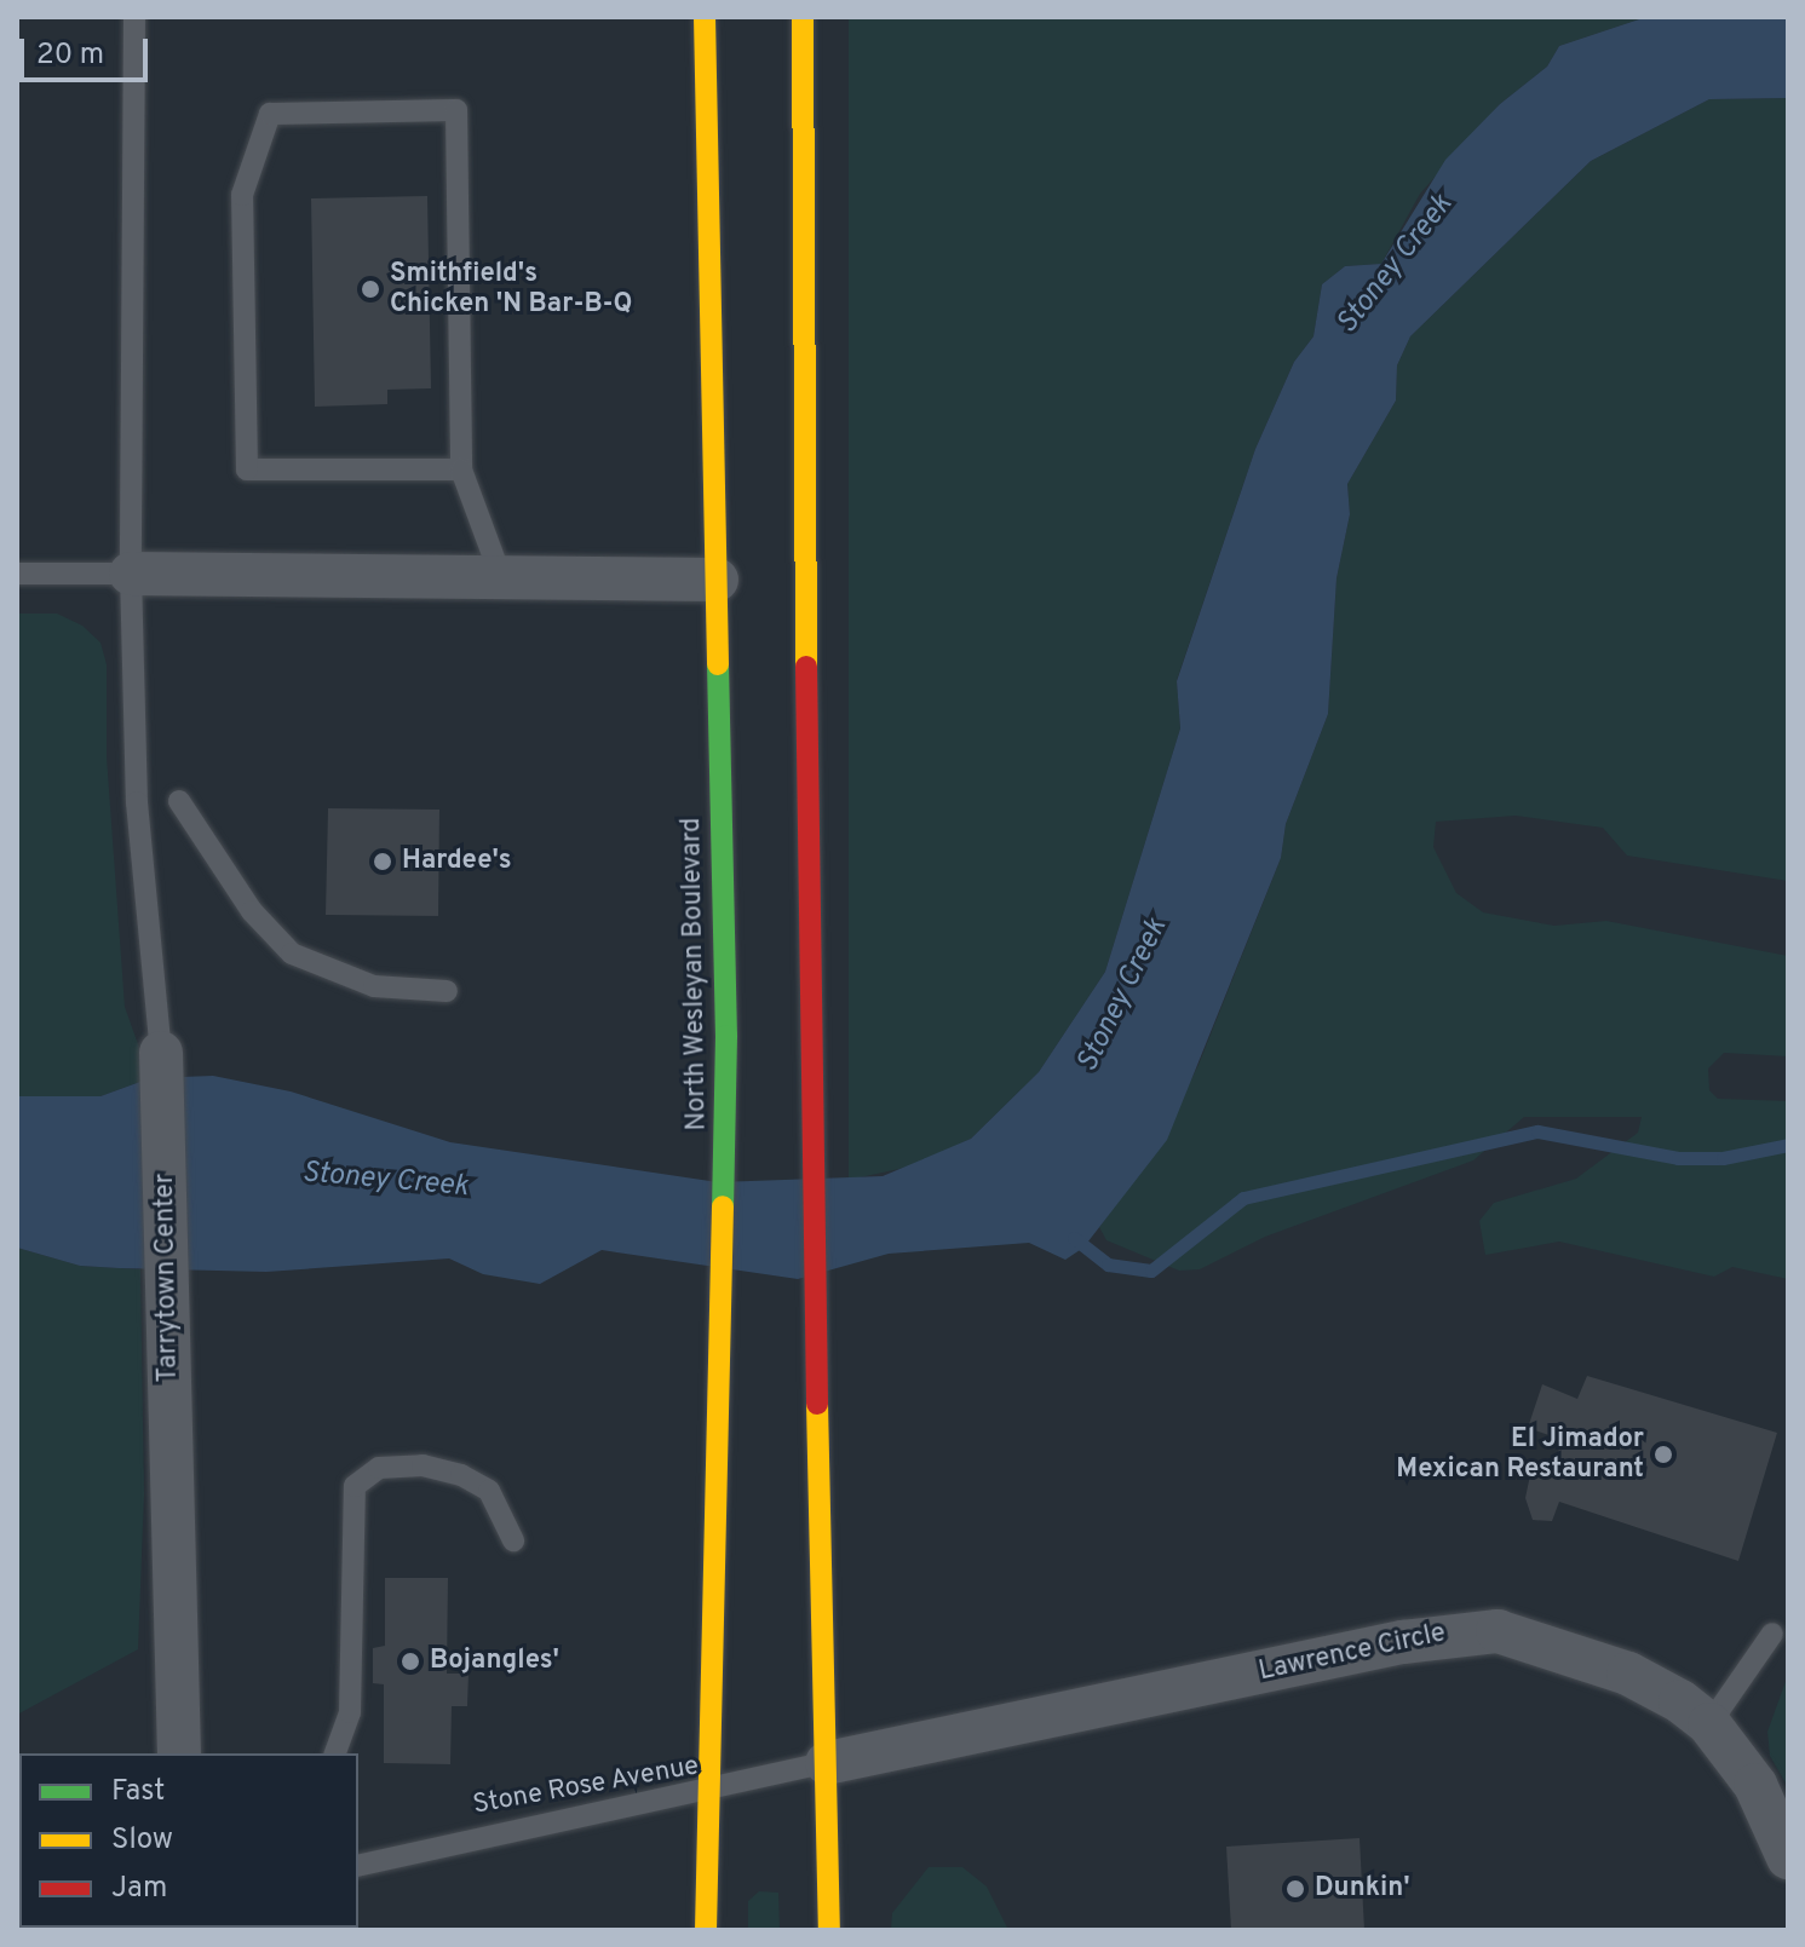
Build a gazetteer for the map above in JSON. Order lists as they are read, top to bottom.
{
  "streets": {
    "highway": ["North Wesleyan Boulevard"],
    "street": ["Tarrytown Center", "Lawrence Circle"],
    "lane": ["Stone Rose Avenue"]
  },
  "crossings": [
    ["North Wesleyan Boulevard", "Stone Rose Avenue"],
    ["Lawrence Circle", "Stone Rose Avenue"]
  ],
  "water": ["Stoney Creek"],
  "places": [
    "Smithfield's Chicken 'N Bar-B-Q",
    "Hardee's",
    "El Jimador Mexican Restaurant",
    "Bojangles'",
    "Dunkin'"
  ],
  "legend": ["Fast", "Slow", "Jam"],
  "scale_bar": "20 m"
}
